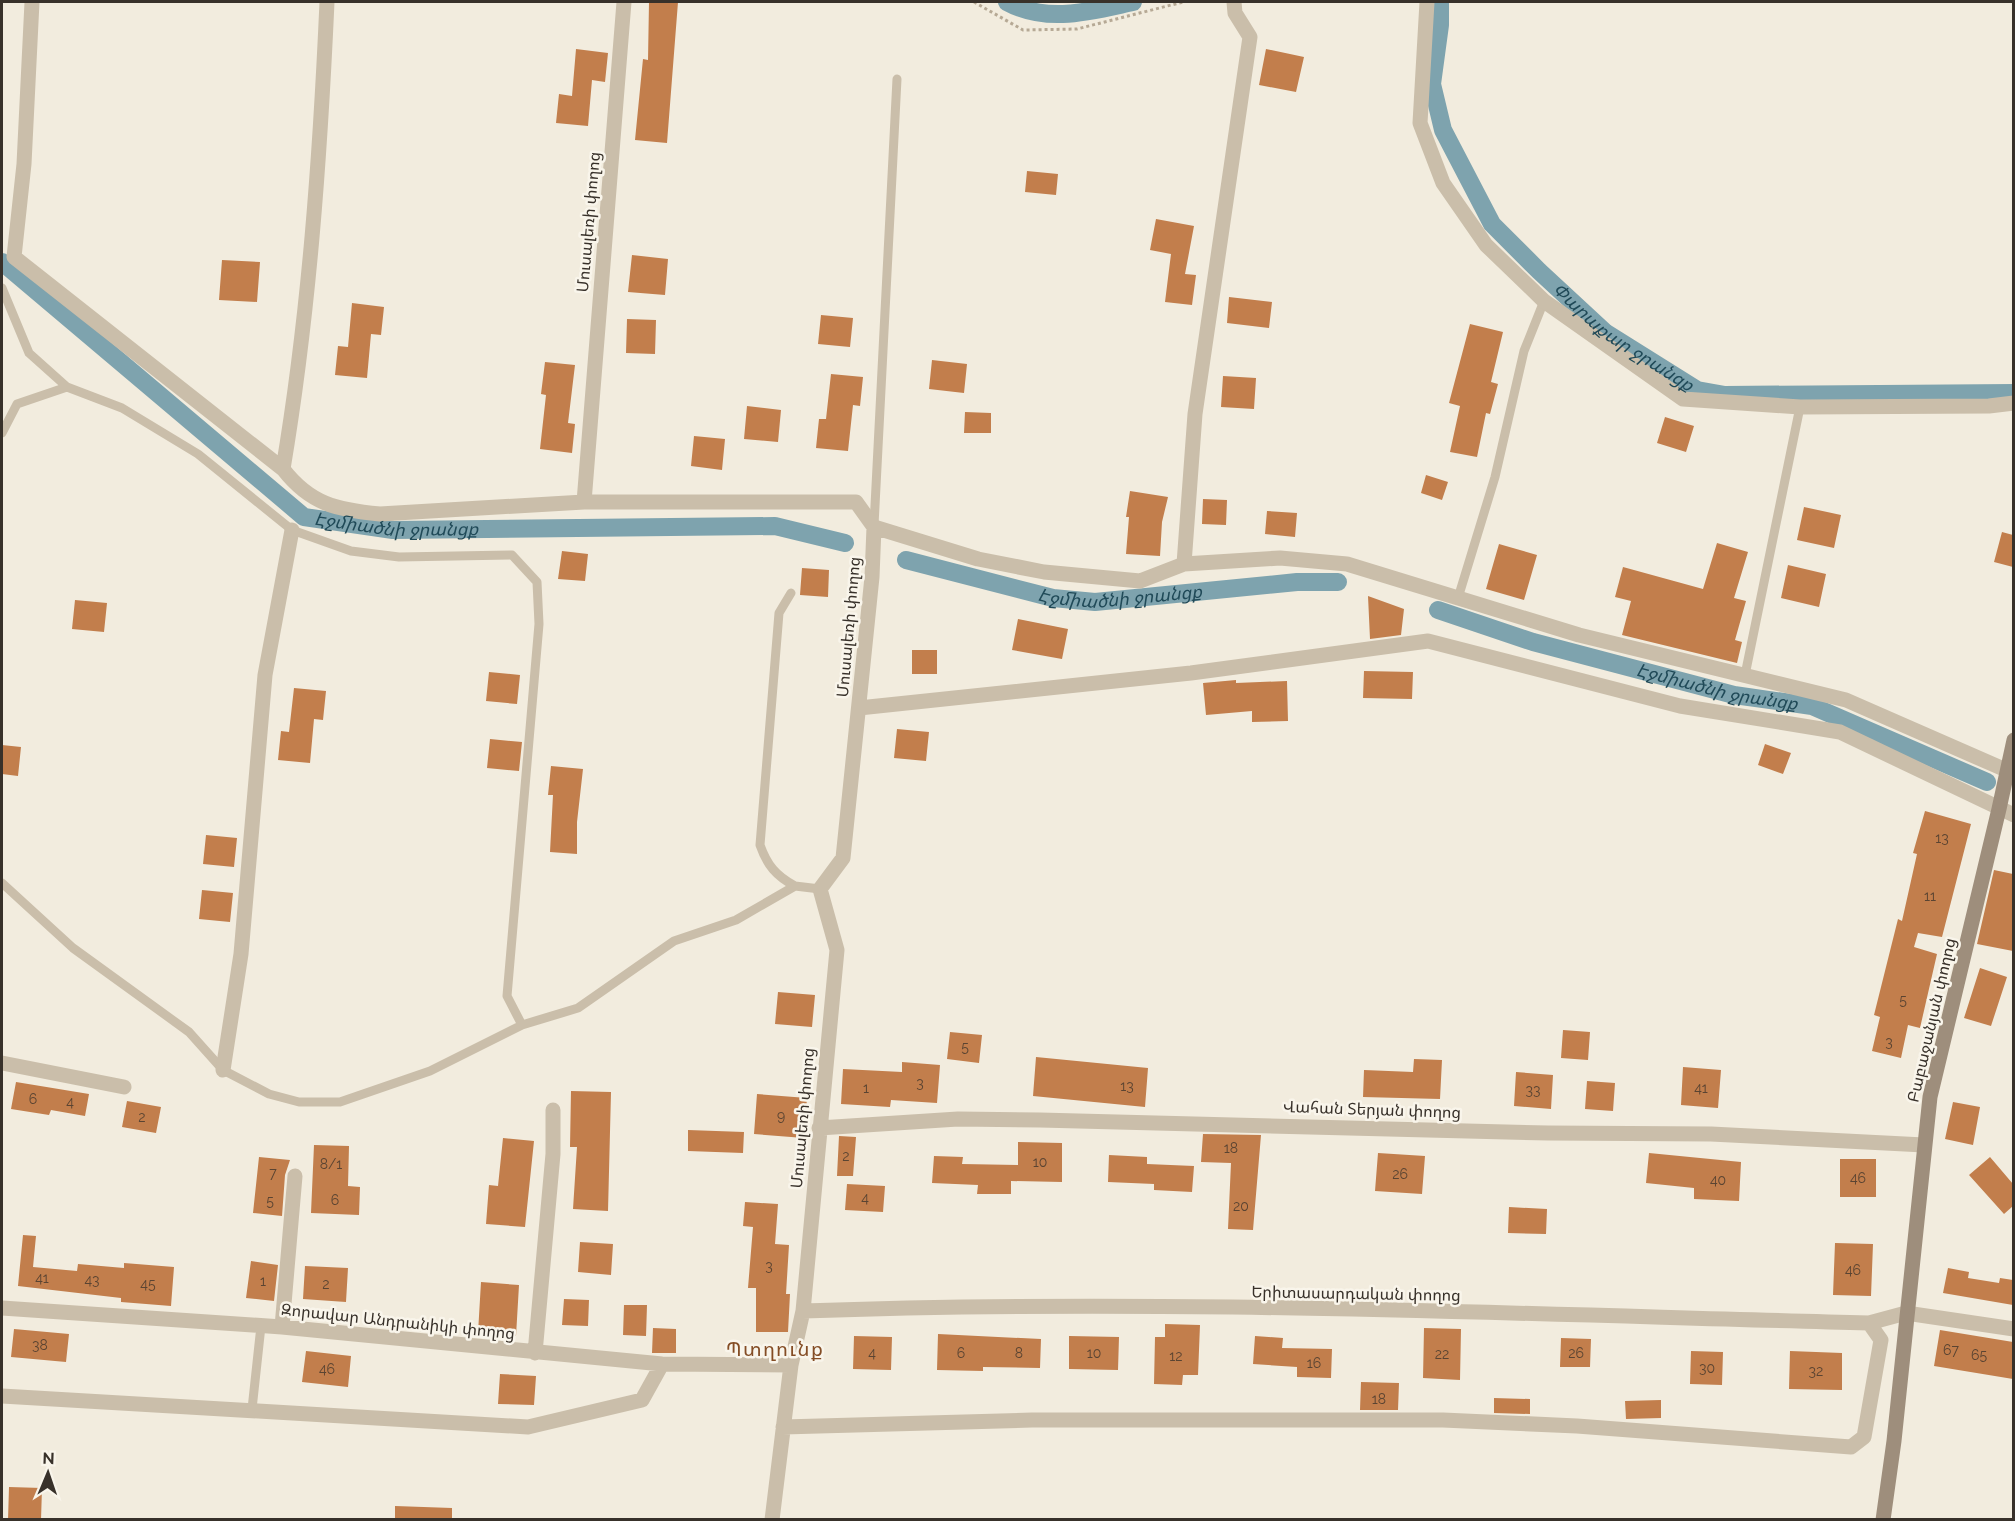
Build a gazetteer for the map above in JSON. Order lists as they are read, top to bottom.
{
  "streets": {
    "street": [
      "Մուսալեռի փողոց",
      "Բաբաջանյան փողոց",
      "Վահան Տերյան փողոց",
      "Երիտասարդական փողոց",
      "Զորավար Անդրանիկի փողոց"
    ]
  },
  "crossings": [
    ["Մուսալեռի փողոց", "Վահան Տերյան փողոց"],
    ["Մուսալեռի փողոց", "Երիտասարդական փողոց"],
    ["Մուսալեռի փողոց", "Զորավար Անդրանիկի փողոց"],
    ["Բաբաջանյան փողոց", "Վահան Տերյան փողոց"],
    ["Բաբաջանյան փողոց", "Երիտասարդական փողոց"]
  ],
  "districts": ["Պտղունք"],
  "water": ["Փարաքար ջրանցք", "Էջմիածնի ջրանցք"],
  "house_numbers": [
    "13",
    "11",
    "5",
    "3",
    "5",
    "3",
    "13",
    "1",
    "41",
    "33",
    "6",
    "4",
    "9",
    "2",
    "18",
    "2",
    "10",
    "8/1",
    "7",
    "26",
    "46",
    "40",
    "4",
    "6",
    "5",
    "20",
    "3",
    "46",
    "41",
    "43",
    "1",
    "45",
    "2",
    "38",
    "67",
    "4",
    "6",
    "8",
    "10",
    "26",
    "22",
    "65",
    "12",
    "16",
    "30",
    "46",
    "32",
    "18"
  ],
  "north": "top"
}
